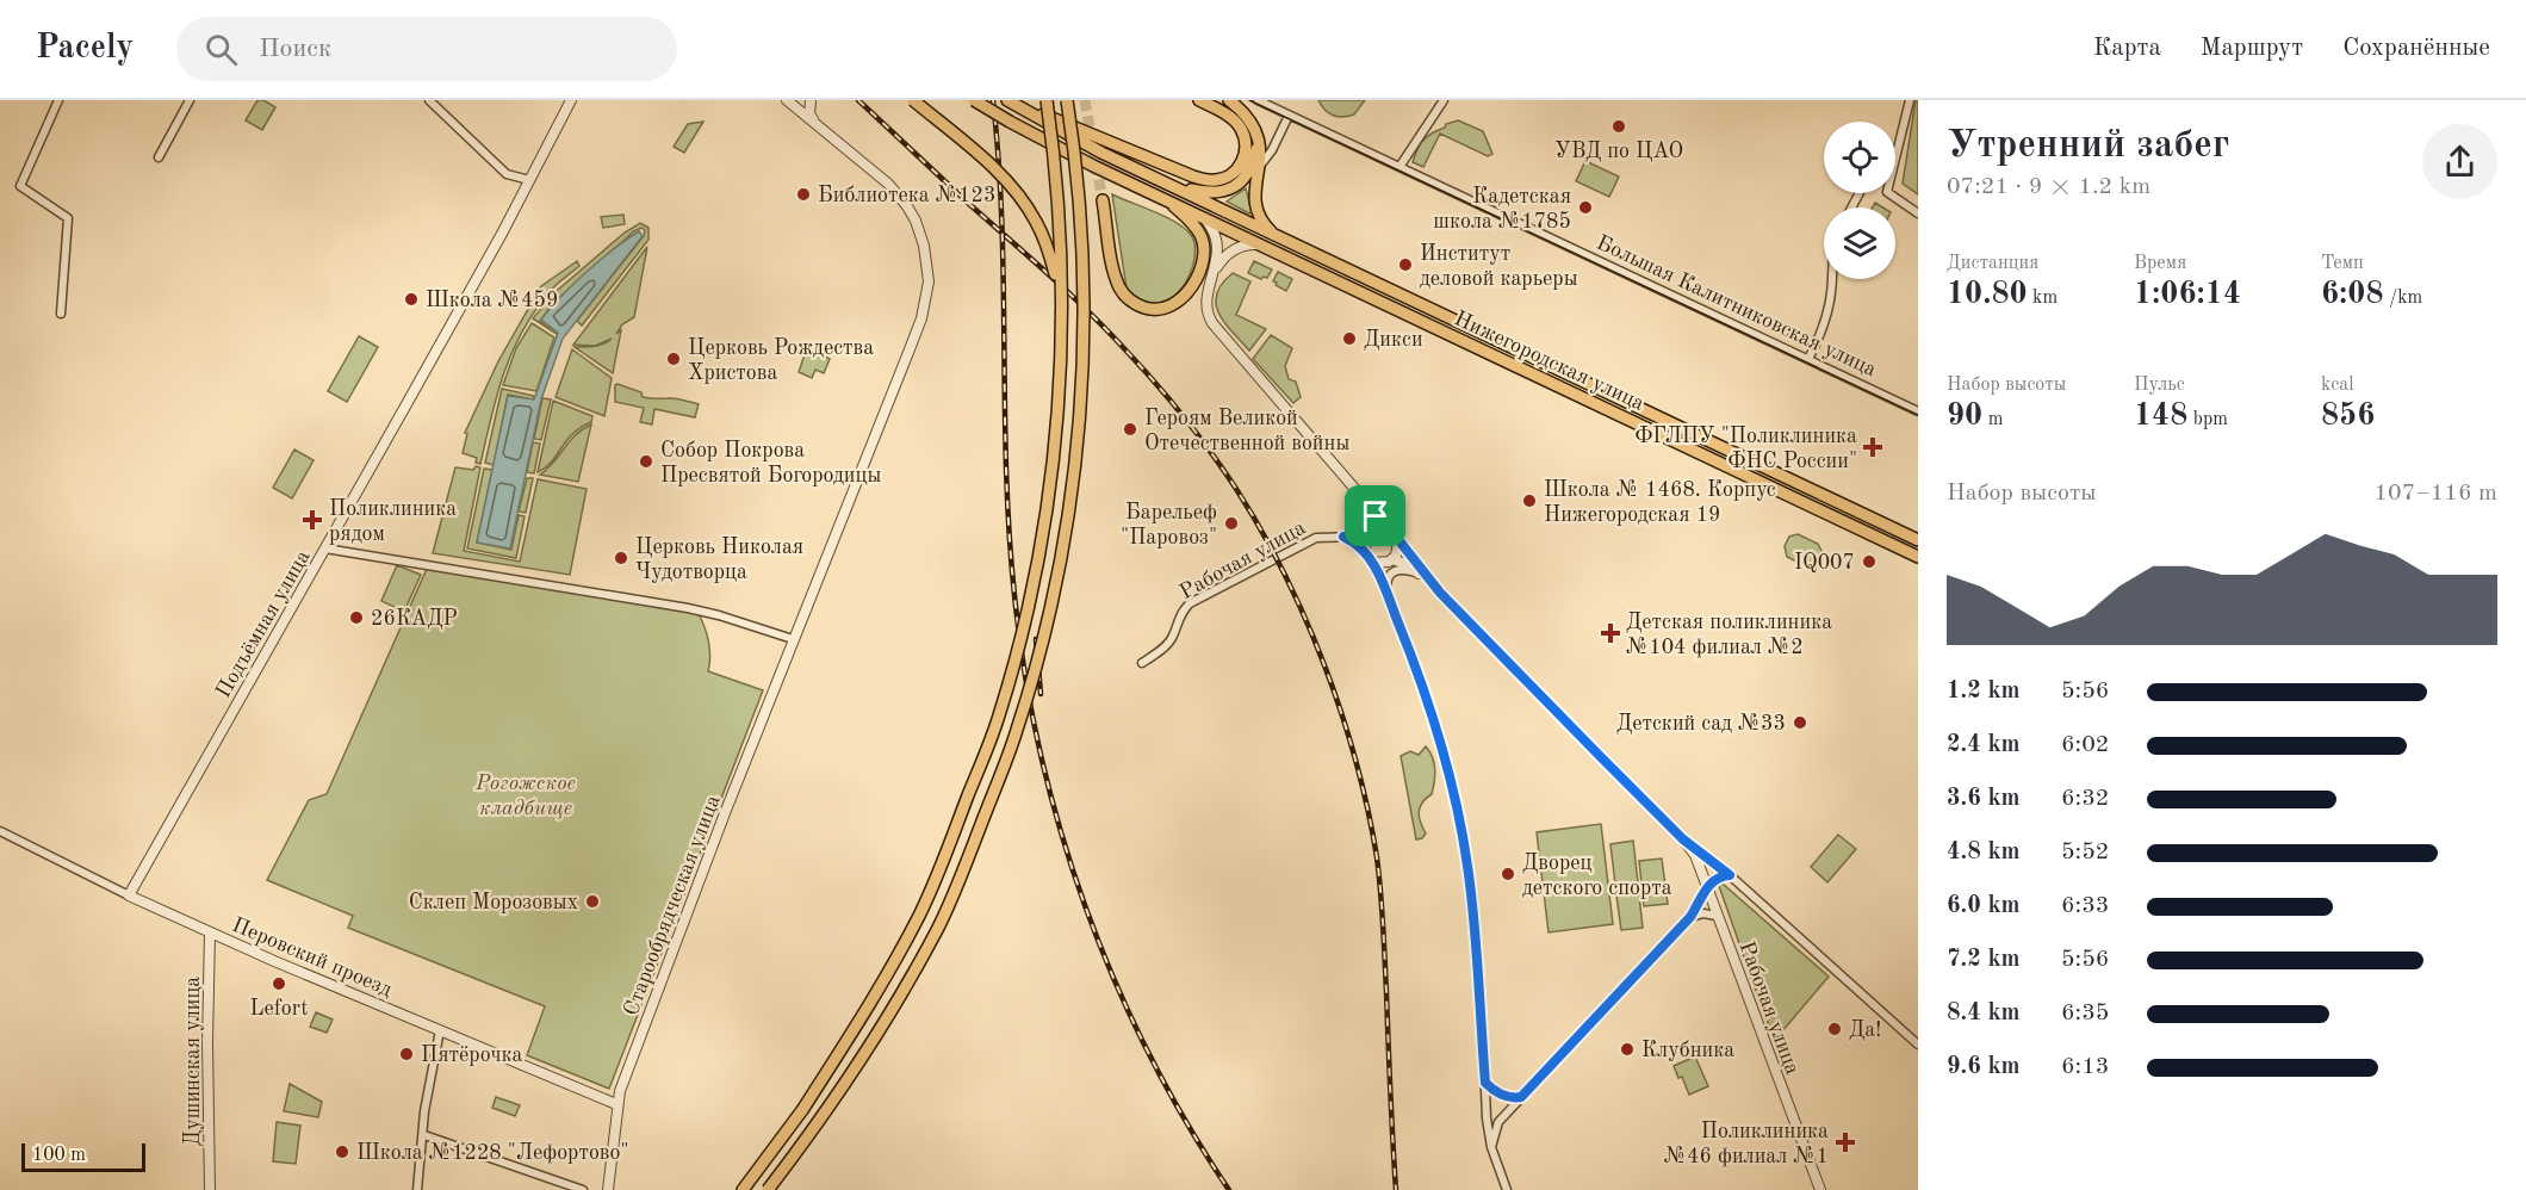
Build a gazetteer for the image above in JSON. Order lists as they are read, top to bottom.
{
  "streets": {
    "main road": ["Нижегородская улица"],
    "street": [
      "Большая Калитниковская улица",
      "Рабочая улица",
      "Подъёмная улица",
      "Старообрядческая улица",
      "Перовский проезд",
      "Душинская улица"
    ]
  },
  "crossings": [
    ["Подъёмная улица", "Перовский проезд"],
    ["Старообрядческая улица", "Перовский проезд"],
    ["Перовский проезд", "Душинская улица"]
  ],
  "parks": ["Рогожское кладбище"],
  "places": {
    "other": [
      "УВД по ЦАО",
      "Библиотека №123",
      "Кадетская школа №1785",
      "Институт деловой карьеры",
      "Школа №459",
      "Дикси",
      "Церковь Рождества Христова",
      "Героям Великой Отечественной войны",
      "Собор Покрова Пресвятой Богородицы",
      "Школа № 1468. Корпус Нижегородская 19",
      "Барельеф \"Паровоз\"",
      "Церковь Николая Чудотворца",
      "IQ007",
      "26КАДР",
      "Детский сад №33",
      "Дворец детского спорта",
      "Склеп Морозовых",
      "Lefort",
      "Да!",
      "Клубника",
      "Пятёрочка",
      "Школа №1228 \"Лефортово\""
    ],
    "health": [
      "ФГЛПУ \"Поликлиника ФНС России\"",
      "Поликлиника рядом",
      "Детская поликлиника №104 филиал №2",
      "Поликлиника №46 филиал №1"
    ]
  },
  "scale_bar": "100 m",
  "page": {
    "header": "Pacely",
    "search": "Поиск",
    "nav": ["Карта", "Маршрут", "Сохранённые"],
    "heading": ["Утренний забег", "07:21 · 9 × 1.2 km"],
    "stats": [
      ["Дистанция", "10.80 km"],
      ["Время", "1:06:14"],
      ["Темп", "6:08 /km"],
      ["Набор высоты", "90 m"],
      ["Пульс", "148 bpm"],
      ["kcal", "856"]
    ],
    "chart": ["Набор высоты", "107–116 m"],
    "list": [
      {
        "name": "1.2 km",
        "note": "5:56"
      },
      {
        "name": "2.4 km",
        "note": "6:02"
      },
      {
        "name": "3.6 km",
        "note": "6:32"
      },
      {
        "name": "4.8 km",
        "note": "5:52"
      },
      {
        "name": "6.0 km",
        "note": "6:33"
      },
      {
        "name": "7.2 km",
        "note": "5:56"
      },
      {
        "name": "8.4 km",
        "note": "6:35"
      },
      {
        "name": "9.6 km",
        "note": "6:13"
      }
    ],
    "scale": "100 m"
  }
}
